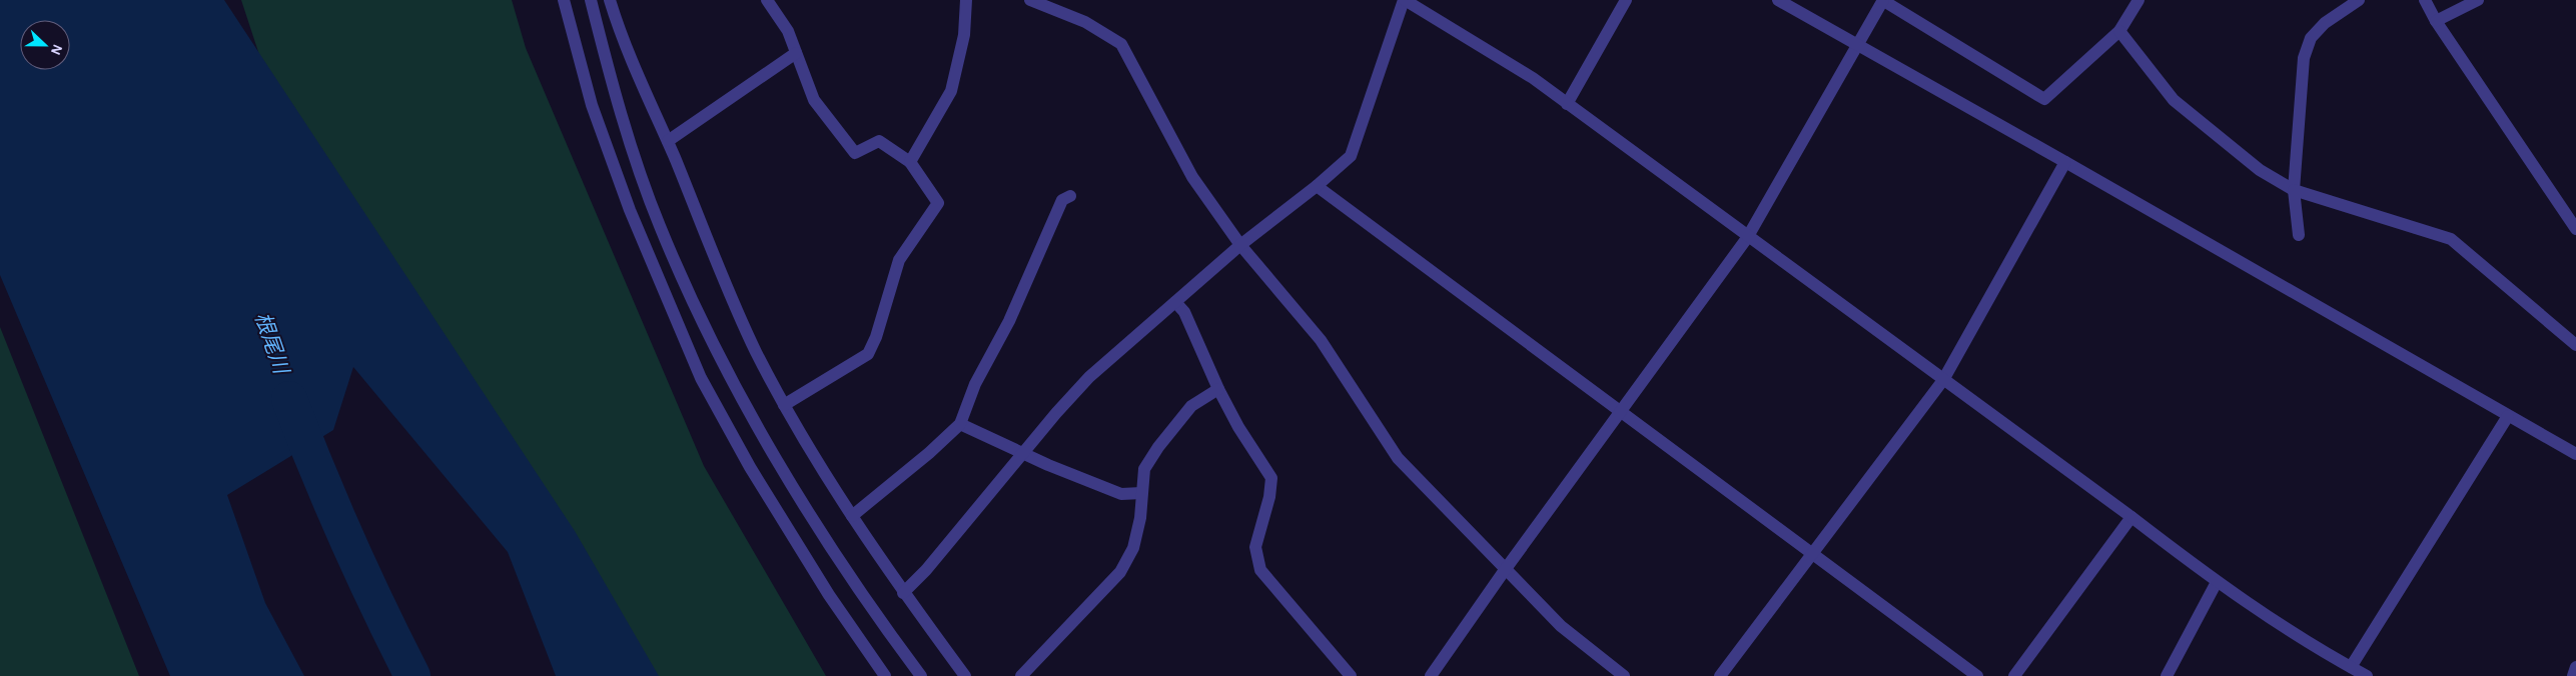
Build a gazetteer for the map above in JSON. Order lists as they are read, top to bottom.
{
  "water": ["根尾川"],
  "north": "right"
}
